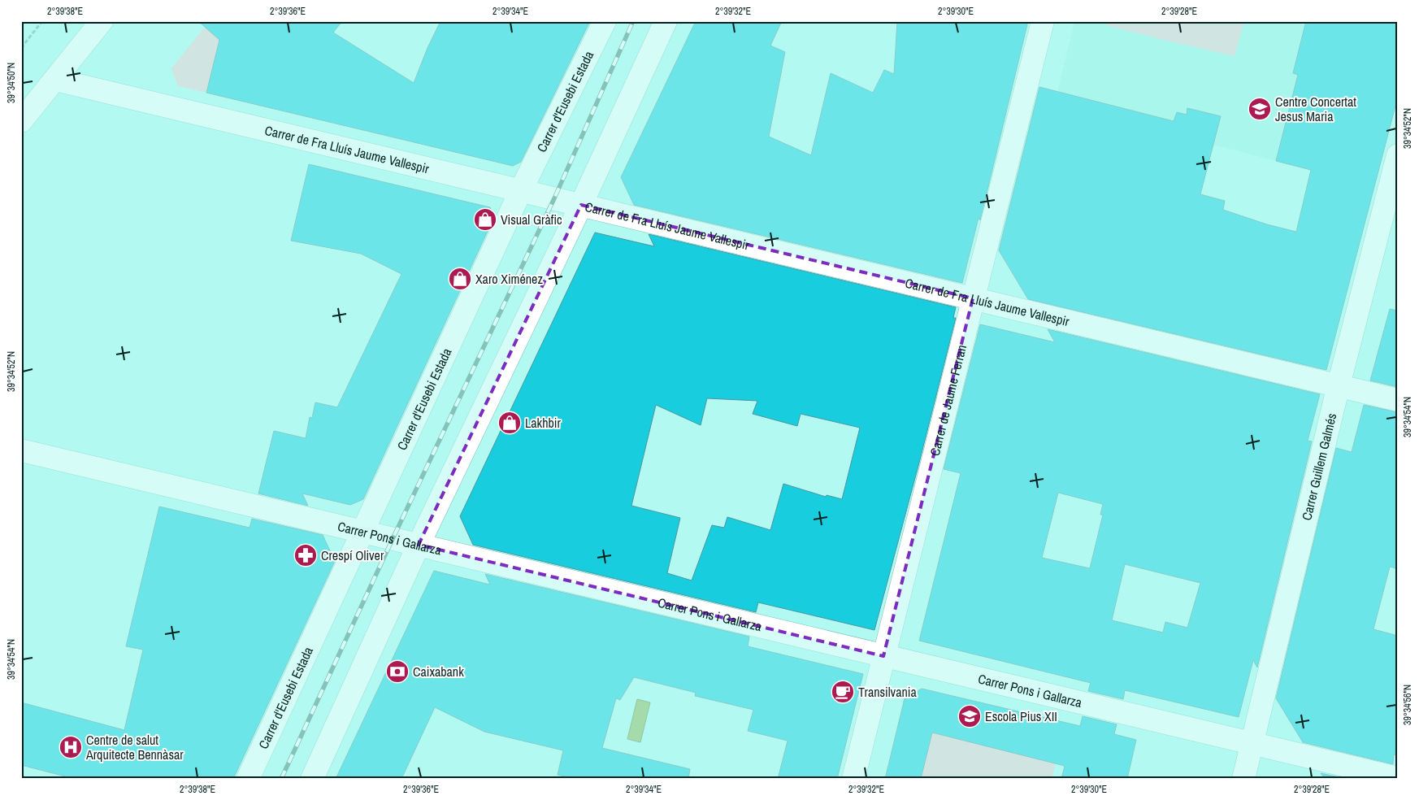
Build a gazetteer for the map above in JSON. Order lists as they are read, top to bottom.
{
  "streets": {
    "street": [
      "Carrer d'Eusebi Estada",
      "Carrer de Fra Lluís Jaume Vallespir",
      "Carrer de Jaume Ferran",
      "Carrer Guillem Galmés",
      "Carrer Pons i Gallarza"
    ]
  },
  "crossings": [
    ["Carrer d'Eusebi Estada", "Carrer de Fra Lluís Jaume Vallespir"],
    ["Carrer d'Eusebi Estada", "Carrer Pons i Gallarza"],
    ["Carrer de Fra Lluís Jaume Vallespir", "Carrer de Jaume Ferran"],
    ["Carrer de Fra Lluís Jaume Vallespir", "Carrer Guillem Galmés"],
    ["Carrer de Jaume Ferran", "Carrer Pons i Gallarza"],
    ["Carrer Guillem Galmés", "Carrer Pons i Gallarza"]
  ],
  "places": {
    "school or university": ["Centre Concertat Jesus Maria", "Escola Pius XII"],
    "shop": ["Visual Gràfic", "Xaro Ximénez", "Lakhbir"],
    "pharmacy": ["Crespí Oliver"],
    "bank": ["Caixabank"],
    "cafe": ["Transilvania"],
    "hospital": ["Centre de salut Arquitecte Bennàsar"]
  },
  "coordinates": [
    "2°39'38\"E",
    "2°39'36\"E",
    "2°39'34\"E",
    "2°39'32\"E",
    "2°39'30\"E",
    "2°39'28\"E",
    "39°34'50\"N",
    "39°34'52\"N",
    "39°34'54\"N",
    "39°34'56\"N"
  ]
}
